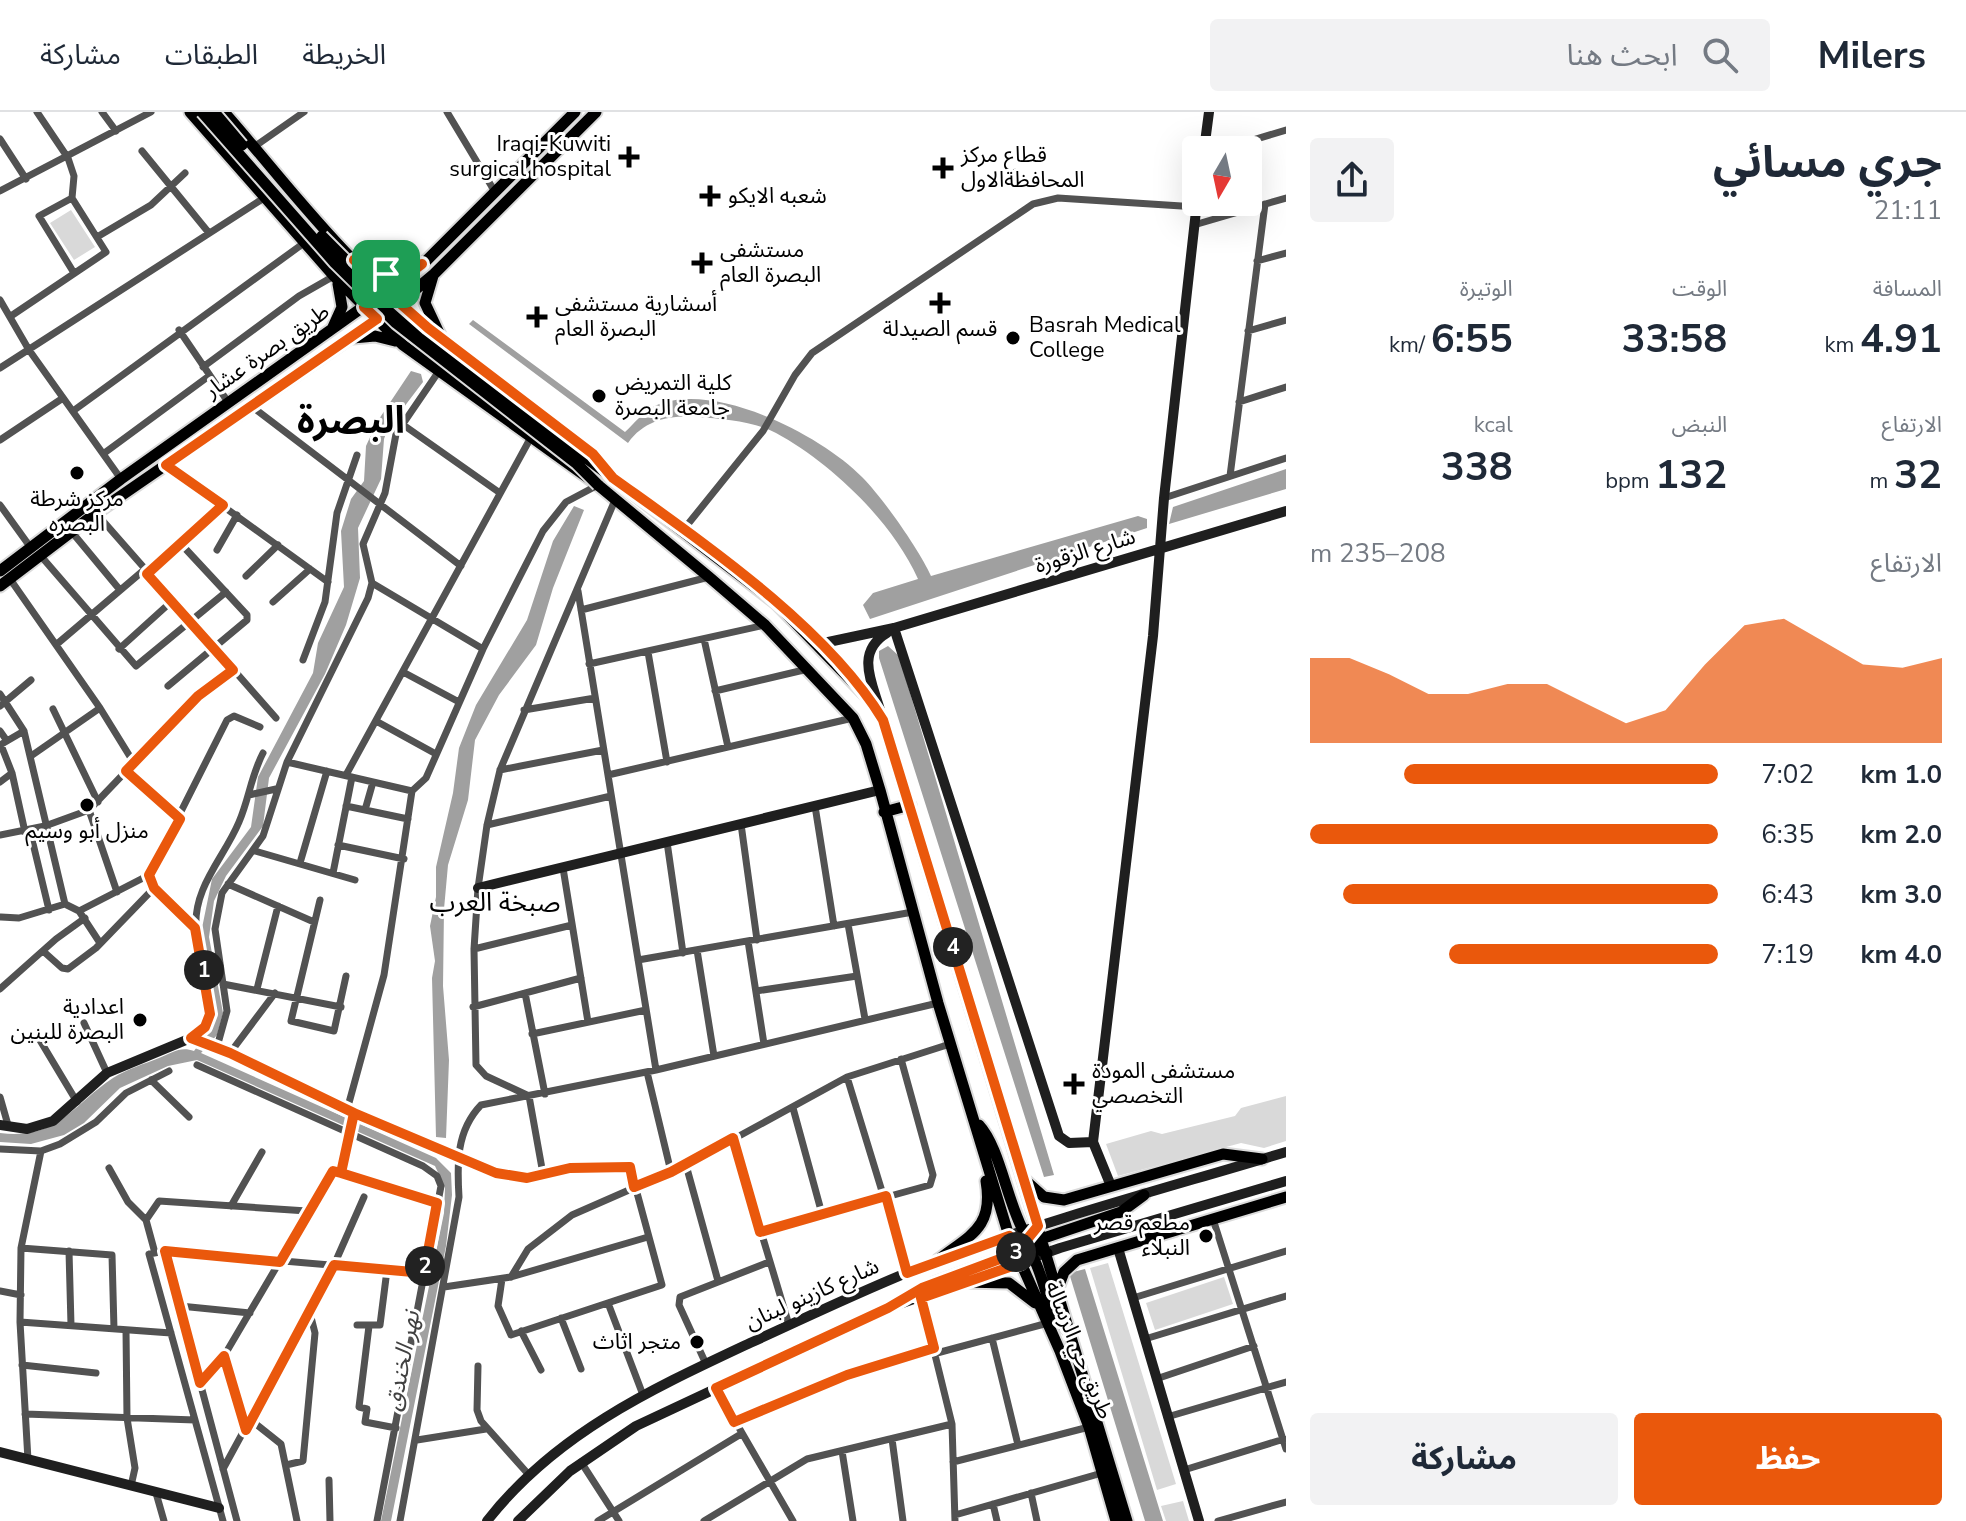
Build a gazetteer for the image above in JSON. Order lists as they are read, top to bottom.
{
  "streets": {
    "main road": ["طريق بصرة عشار", "طريق حي الرسالة"],
    "street": ["شارع الزقورة", "شارع كازينو لبنان"]
  },
  "crossings": [
    ["طريق بصرة عشار", "طريق حي الرسالة"],
    ["شارع الزقورة", "طريق حي الرسالة"],
    ["شارع كازينو لبنان", "طريق حي الرسالة"]
  ],
  "districts": ["البصرة", "صبخة العرب"],
  "water": ["نهر الخندق"],
  "places": {
    "health": [
      "Iraqi-Kuwiti surgical hospital",
      "قطاع مركز المحافظةالاول",
      "شعبه الايكو",
      "مستشفى البصرة العام",
      "قسم الصيدلة",
      "أسشارية مستشفى البصرة العام",
      "مستشفى المودة التخصصي"
    ],
    "other": [
      "Basrah Medical College",
      "كلية التمريض جامعة البصرة",
      "مركز شرطة البصره",
      "منزل أبو وسيم",
      "اعدادية البصرة للبنين",
      "مطعم قصر النبلاء",
      "متجر اثاث"
    ]
  },
  "north": "bottom",
  "page": {
    "header": "Milers",
    "search": "ابحث هنا",
    "nav": ["الخريطة", "الطبقات", "مشاركة"],
    "heading": ["جري مسائي", "21:11"],
    "stats": [
      ["المسافة", "4.91 km"],
      ["الوقت", "33:58"],
      ["الوتيرة", "6:55 /km"],
      ["الارتفاع", "32 m"],
      ["النبض", "132 bpm"],
      ["kcal", "338"]
    ],
    "chart": ["الارتفاع", "208–235 m"],
    "list": [
      {
        "name": "1.0 km",
        "note": "7:02"
      },
      {
        "name": "2.0 km",
        "note": "6:35"
      },
      {
        "name": "3.0 km",
        "note": "6:43"
      },
      {
        "name": "4.0 km",
        "note": "7:19"
      }
    ],
    "pins": [
      "4",
      "1",
      "3",
      "2"
    ],
    "buttons": ["حفظ", "مشاركة"]
  }
}
